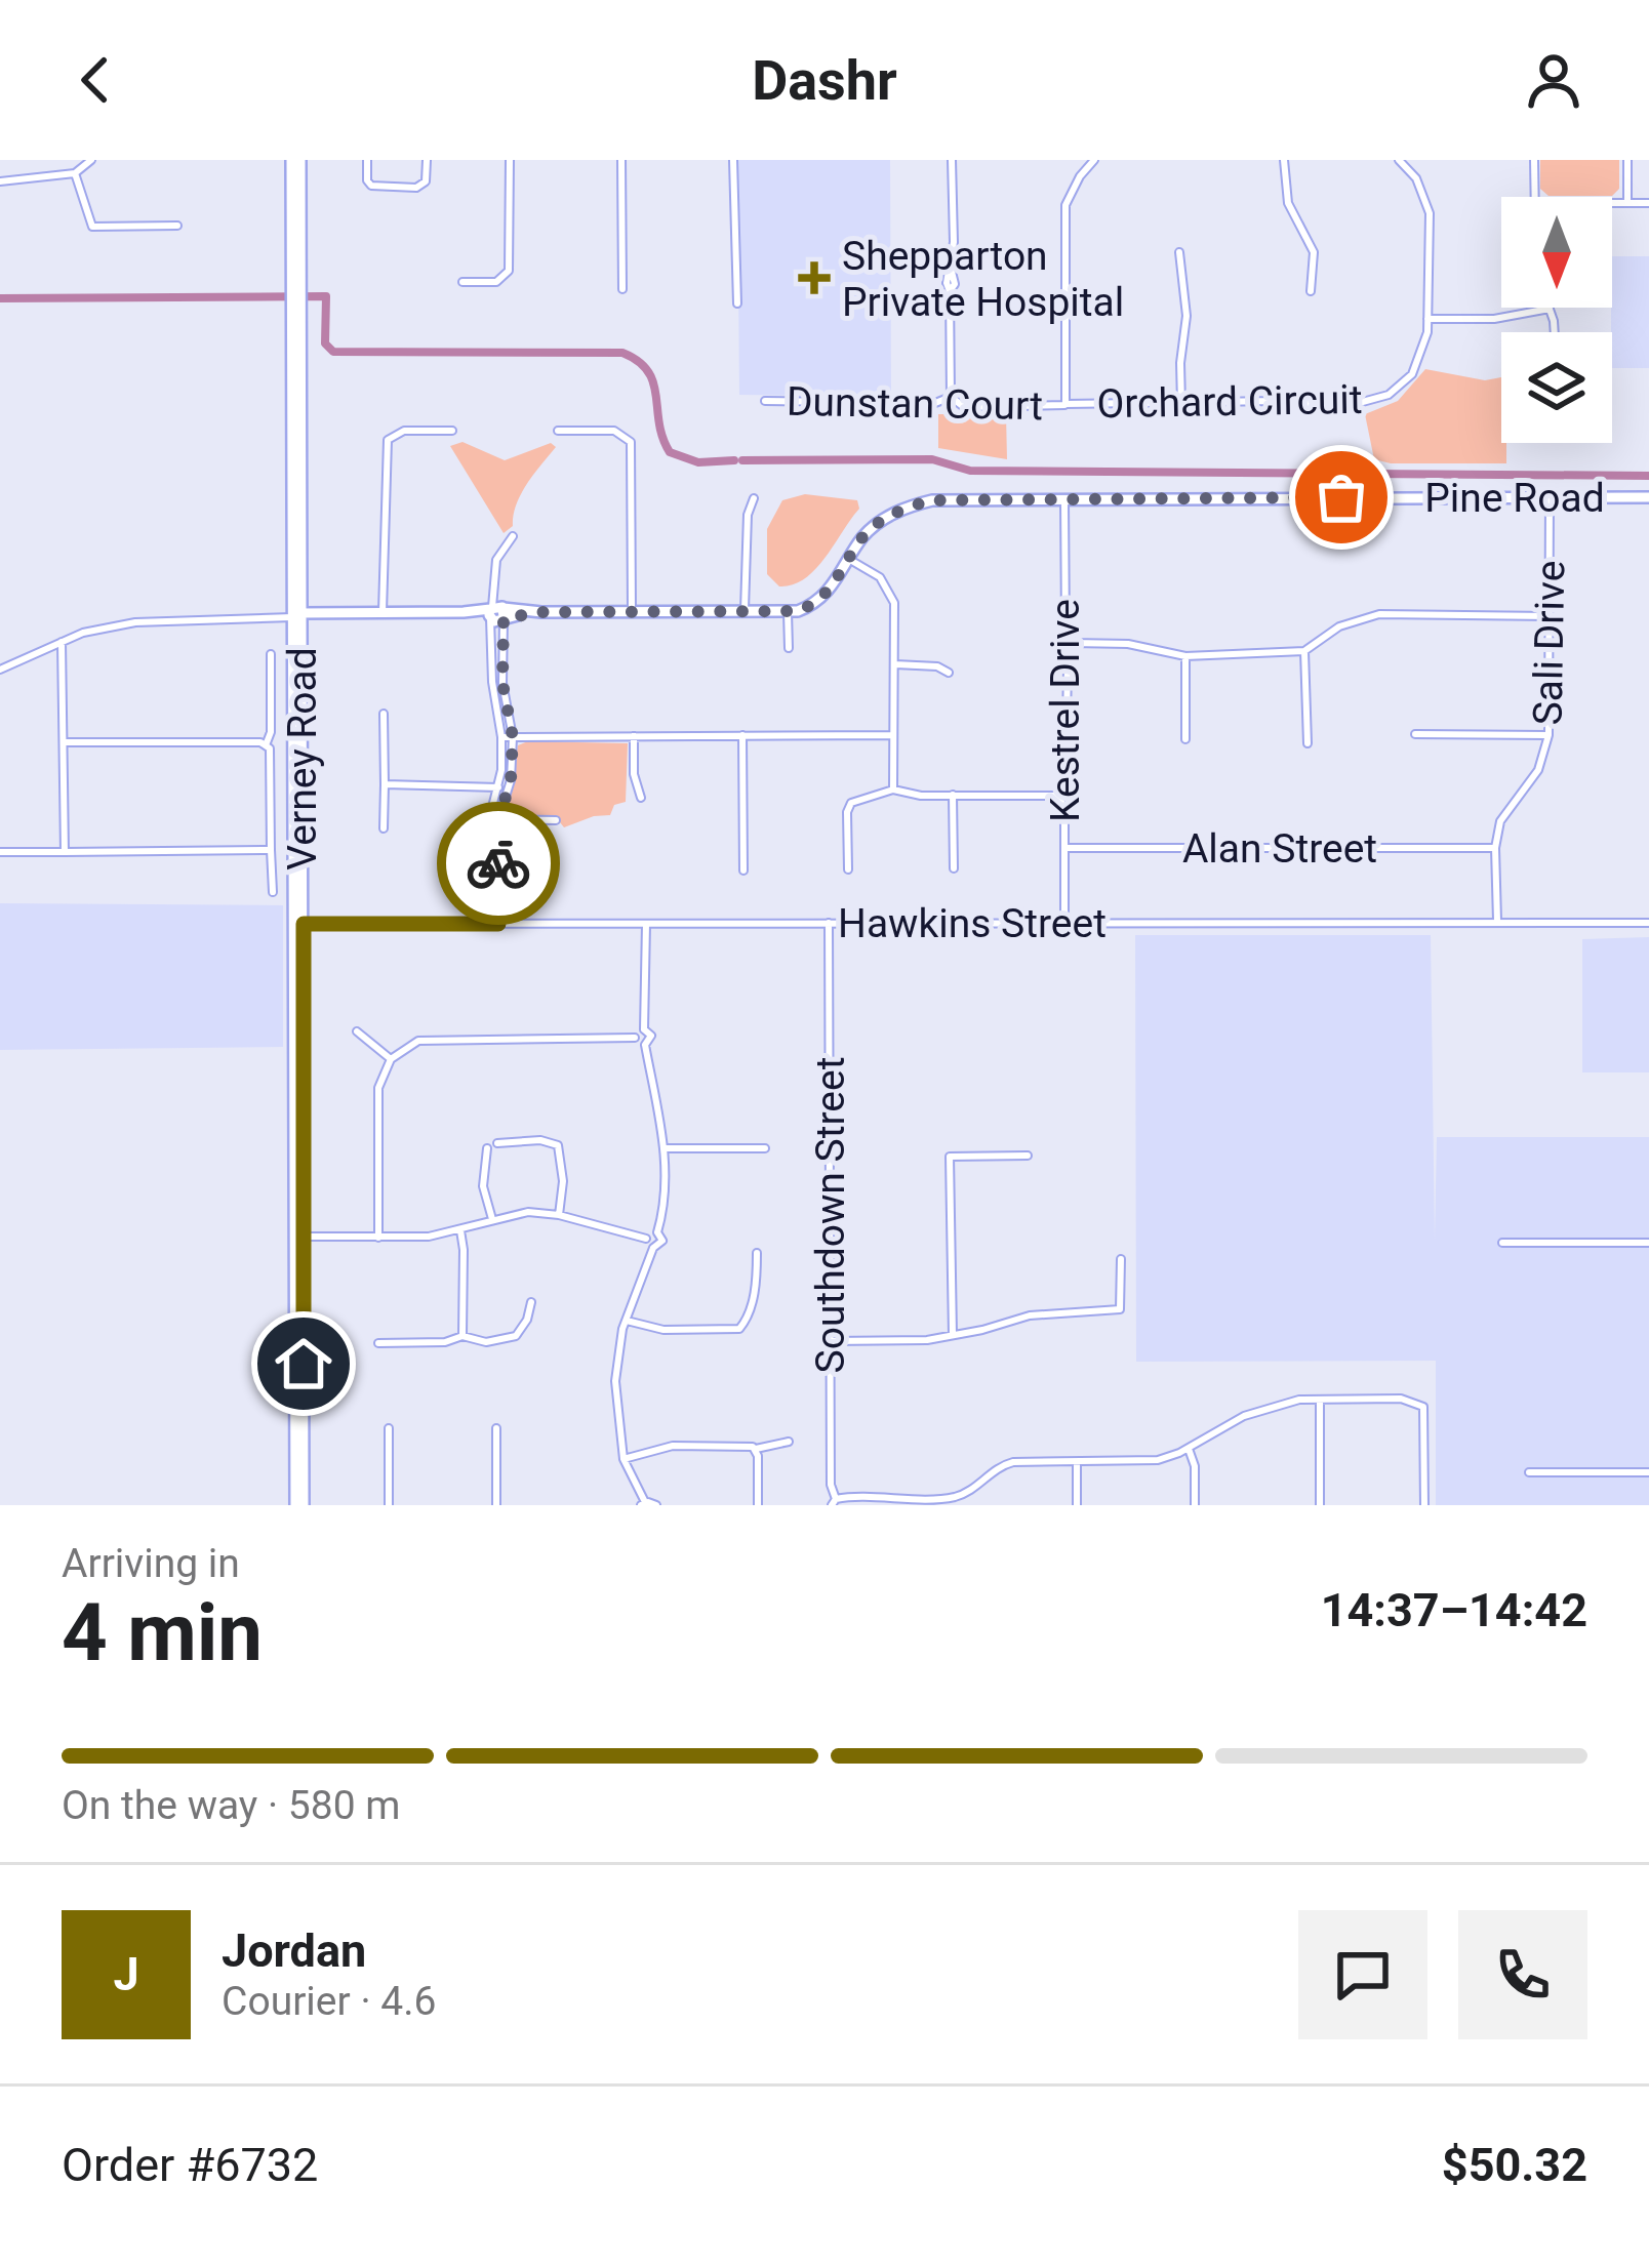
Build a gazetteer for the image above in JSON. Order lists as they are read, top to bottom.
{
  "streets": {
    "street": [
      "Orchard Circuit",
      "Dunstan Court",
      "Pine Road",
      "Sali Drive",
      "Kestrel Drive",
      "Verney Road",
      "Alan Street",
      "Hawkins Street",
      "Southdown Street"
    ]
  },
  "crossings": [
    ["Orchard Circuit", "Dunstan Court"],
    ["Pine Road", "Sali Drive"],
    ["Pine Road", "Kestrel Drive"],
    ["Sali Drive", "Alan Street"],
    ["Sali Drive", "Hawkins Street"],
    ["Kestrel Drive", "Alan Street"],
    ["Kestrel Drive", "Hawkins Street"],
    ["Verney Road", "Hawkins Street"],
    ["Hawkins Street", "Southdown Street"]
  ],
  "places": {
    "health": ["Shepparton Private Hospital"]
  },
  "north": "bottom",
  "page": {
    "header": "Dashr",
    "heading": ["4 min", "Arriving in", "14:37–14:42"],
    "panel": [
      "Jordan",
      "Courier · 4.6",
      "Order #6732",
      "$50.32"
    ],
    "bar": "On the way · 580 m",
    "round": "J"
  }
}
